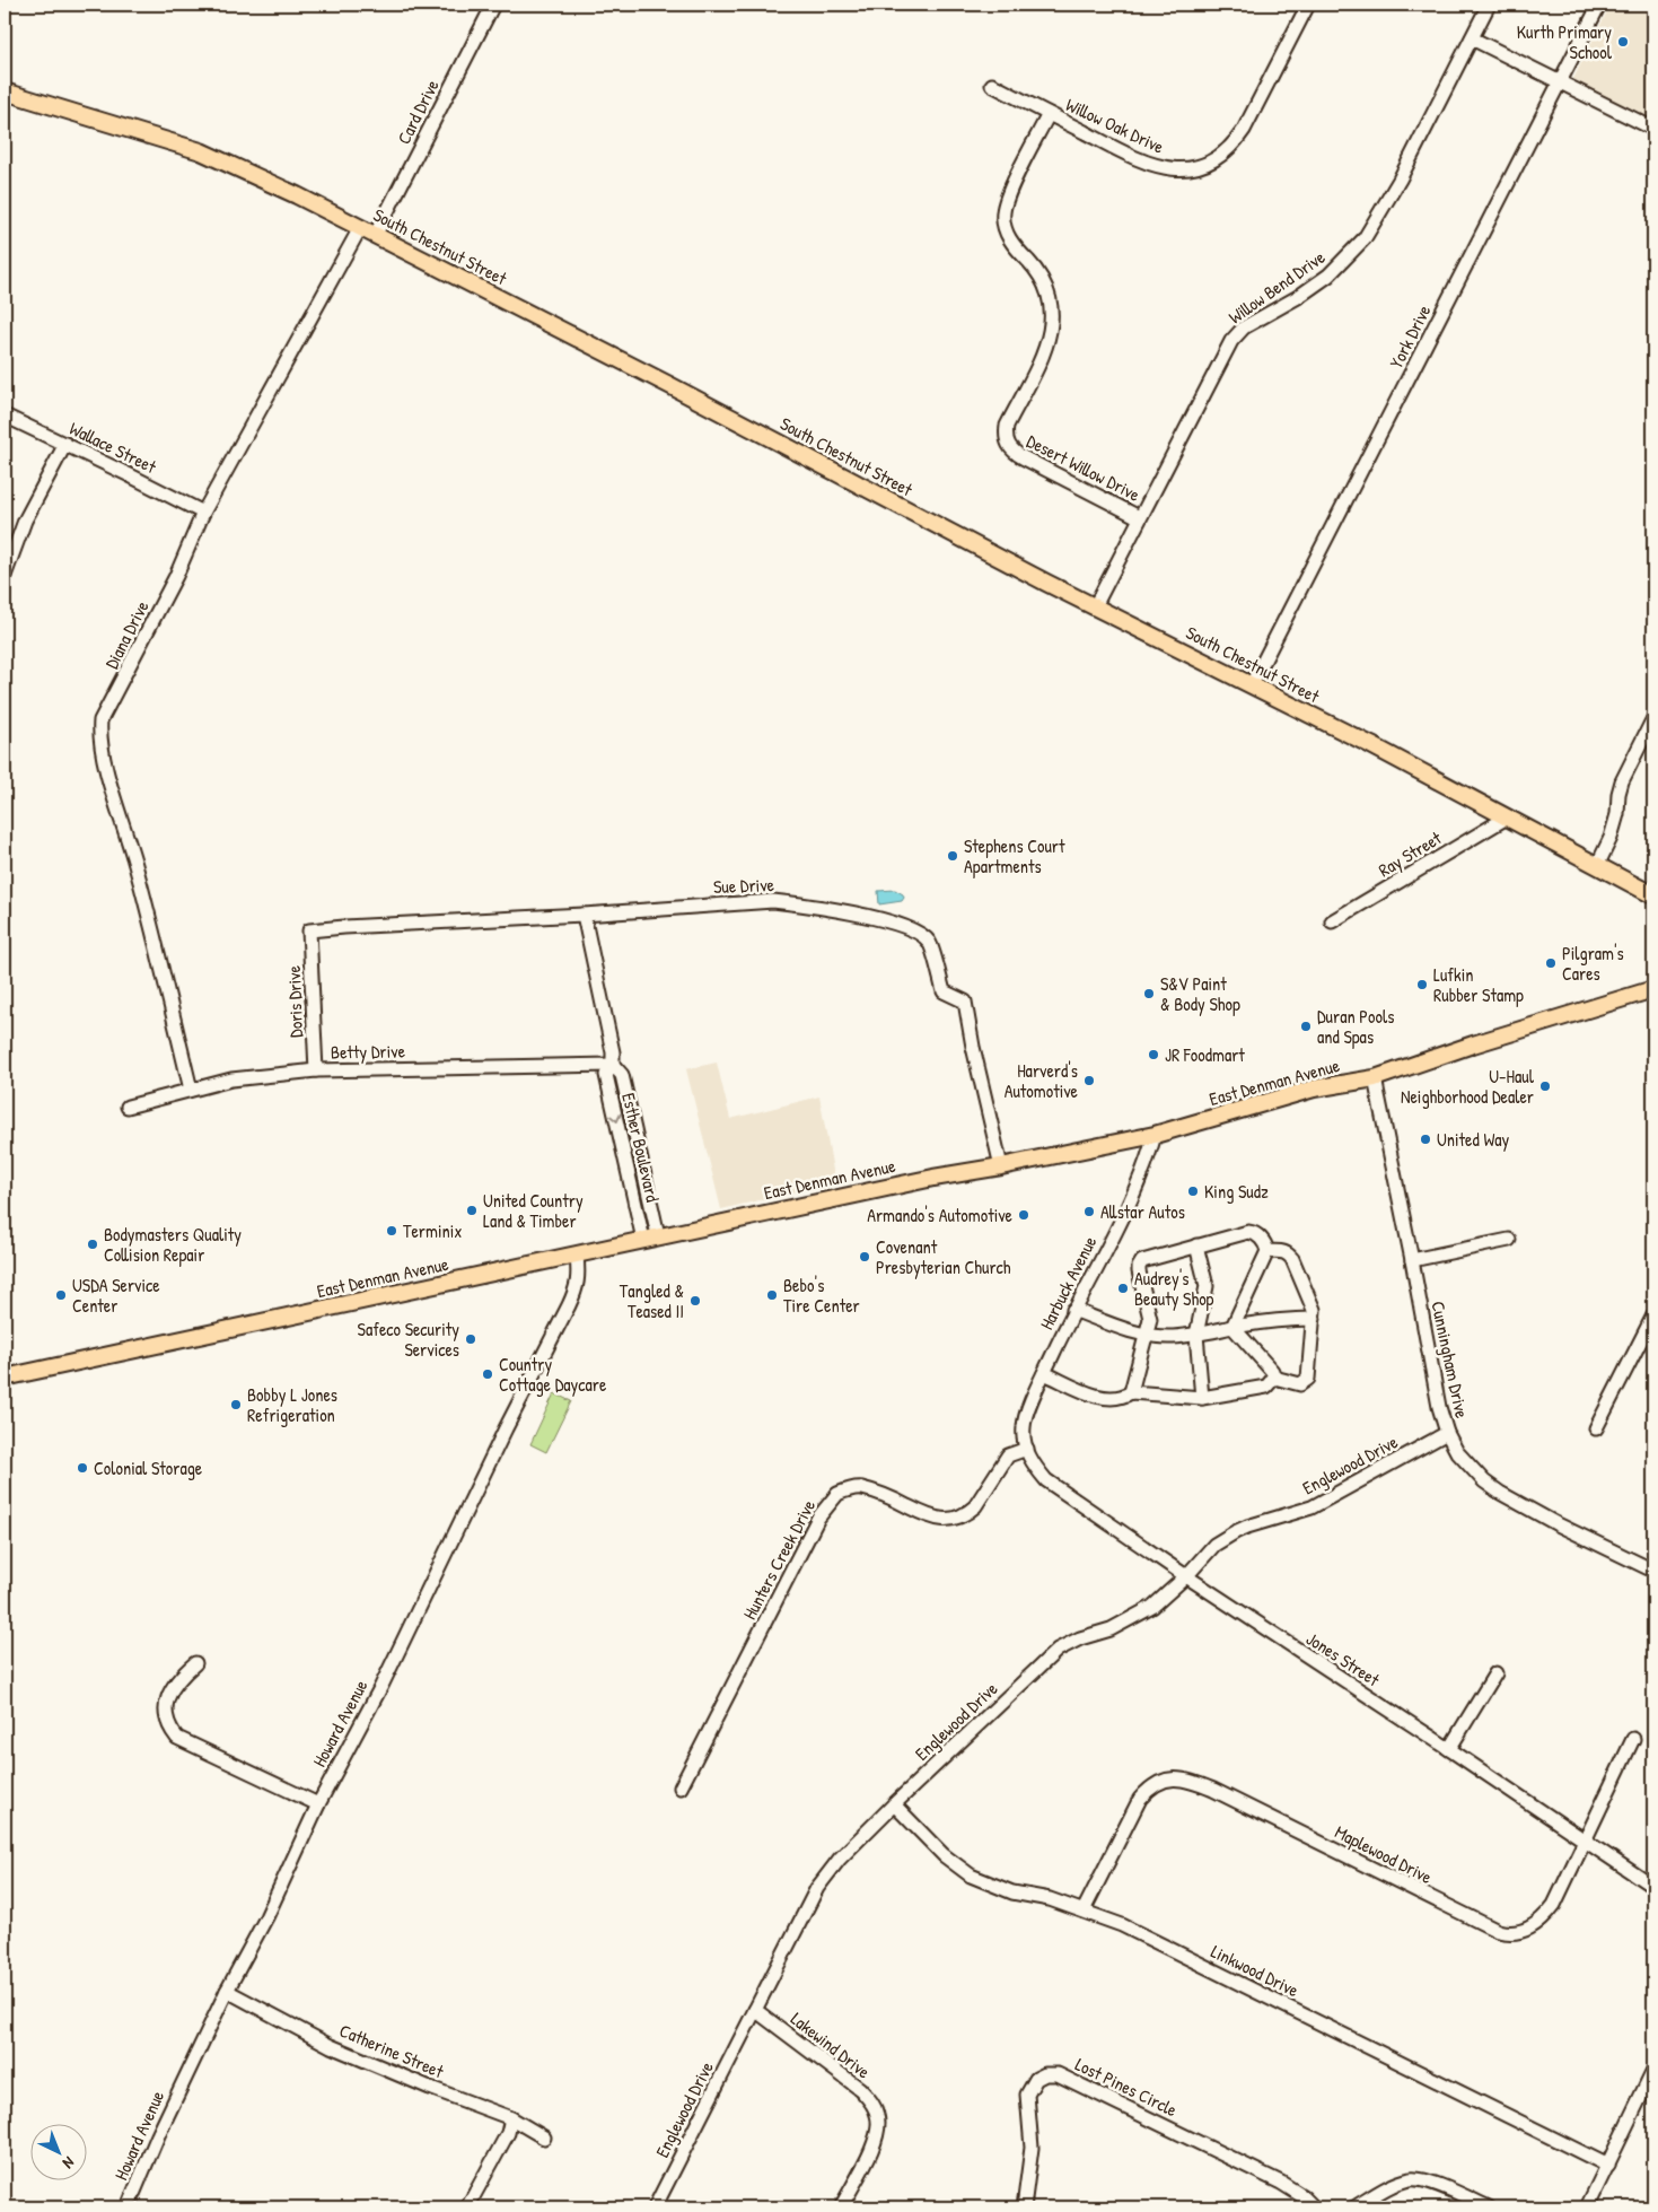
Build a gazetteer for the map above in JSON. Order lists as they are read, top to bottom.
{
  "streets": {
    "main road": ["South Chestnut Street", "East Denman Avenue"],
    "street": [
      "Card Drive",
      "Willow Oak Drive",
      "Willow Bend Drive",
      "York Drive",
      "Wallace Street",
      "Desert Willow Drive",
      "Diana Drive",
      "Ray Street",
      "Sue Drive",
      "Doris Drive",
      "Betty Drive",
      "Esther Boulevard",
      "Harbuck Avenue",
      "Cunningham Drive",
      "Englewood Drive",
      "Hunters Creek Drive",
      "Jones Street",
      "Howard Avenue",
      "Maplewood Drive",
      "Linkwood Drive",
      "Lakewind Drive",
      "Catherine Street",
      "Lost Pines Circle"
    ]
  },
  "crossings": [
    ["Card Drive", "South Chestnut Street"],
    ["Willow Oak Drive", "Desert Willow Drive"],
    ["South Chestnut Street", "Willow Bend Drive"],
    ["South Chestnut Street", "York Drive"],
    ["South Chestnut Street", "Diana Drive"],
    ["South Chestnut Street", "Ray Street"],
    ["Willow Bend Drive", "Desert Willow Drive"],
    ["Wallace Street", "Diana Drive"],
    ["Diana Drive", "Betty Drive"],
    ["Sue Drive", "Doris Drive"],
    ["Sue Drive", "East Denman Avenue"],
    ["Sue Drive", "Esther Boulevard"],
    ["Doris Drive", "Betty Drive"],
    ["Betty Drive", "Esther Boulevard"],
    ["East Denman Avenue", "Esther Boulevard"],
    ["East Denman Avenue", "Harbuck Avenue"],
    ["East Denman Avenue", "Cunningham Drive"],
    ["East Denman Avenue", "Howard Avenue"],
    ["Harbuck Avenue", "Hunters Creek Drive"],
    ["Harbuck Avenue", "Jones Street"],
    ["Cunningham Drive", "Englewood Drive"],
    ["Englewood Drive", "Jones Street"],
    ["Englewood Drive", "Linkwood Drive"],
    ["Englewood Drive", "Lakewind Drive"],
    ["Hunters Creek Drive", "Jones Street"],
    ["Jones Street", "Maplewood Drive"],
    ["Howard Avenue", "Catherine Street"],
    ["Maplewood Drive", "Linkwood Drive"]
  ],
  "places": [
    "Kurth Primary School",
    "Stephens Court Apartments",
    "Pilgram's Cares",
    "Lufkin Rubber Stamp",
    "S&V Paint & Body Shop",
    "Duran Pools and Spas",
    "JR Foodmart",
    "Harverd's Automotive",
    "U-Haul Neighborhood Dealer",
    "United Way",
    "King Sudz",
    "United Country Land & Timber",
    "Allstar Autos",
    "Armando's Automotive",
    "Terminix",
    "Bodymasters Quality Collision Repair",
    "Covenant Presbyterian Church",
    "Audrey's Beauty Shop",
    "USDA Service Center",
    "Bebo's Tire Center",
    "Tangled & Teased II",
    "Safeco Security Services",
    "Country Cottage Daycare",
    "Bobby L Jones Refrigeration",
    "Colonial Storage"
  ],
  "north": "bottom right"
}
